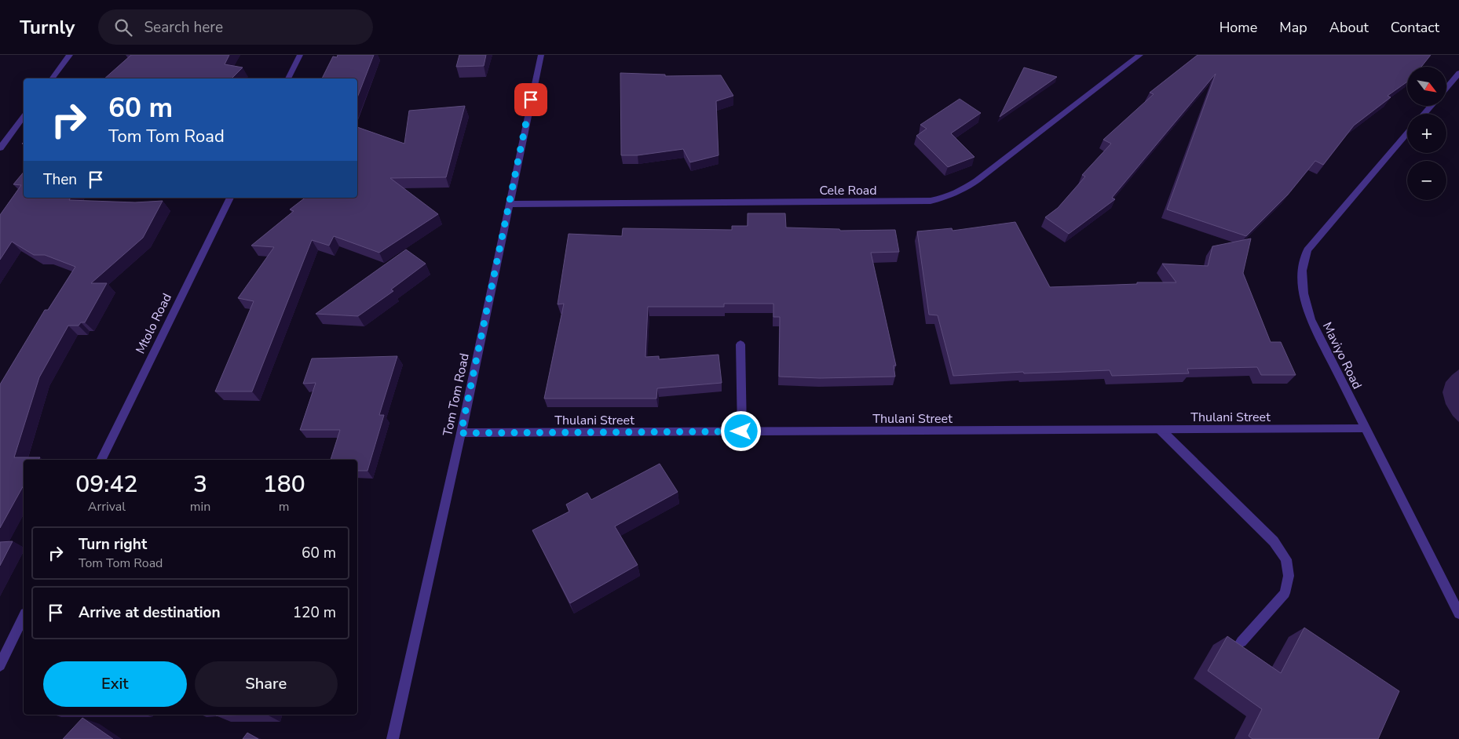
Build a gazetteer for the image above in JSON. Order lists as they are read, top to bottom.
{
  "streets": {
    "street": [
      "Cele Road",
      "Mtolo Road",
      "Maviyo Road",
      "Tom Tom Road",
      "Thulani Street"
    ]
  },
  "crossings": [
    ["Cele Road", "Tom Tom Road"],
    ["Maviyo Road", "Thulani Street"],
    ["Tom Tom Road", "Thulani Street"]
  ],
  "north": "bottom right",
  "page": {
    "header": "Turnly",
    "search": "Search here",
    "nav": [
      "Home",
      "Map",
      "About",
      "Contact"
    ],
    "map_buttons": ["+", "−"],
    "turn": ["60 m", "Tom Tom Road"],
    "then": "Then",
    "eta": [
      "09:42",
      "Arrival",
      "3",
      "min",
      "180",
      "m"
    ],
    "list": [
      {
        "name": "Turn right",
        "note": "Tom Tom Road",
        "value": "60 m"
      },
      {
        "name": "Arrive at destination",
        "value": "120 m"
      }
    ],
    "buttons": ["Exit", "Share"]
  }
}
